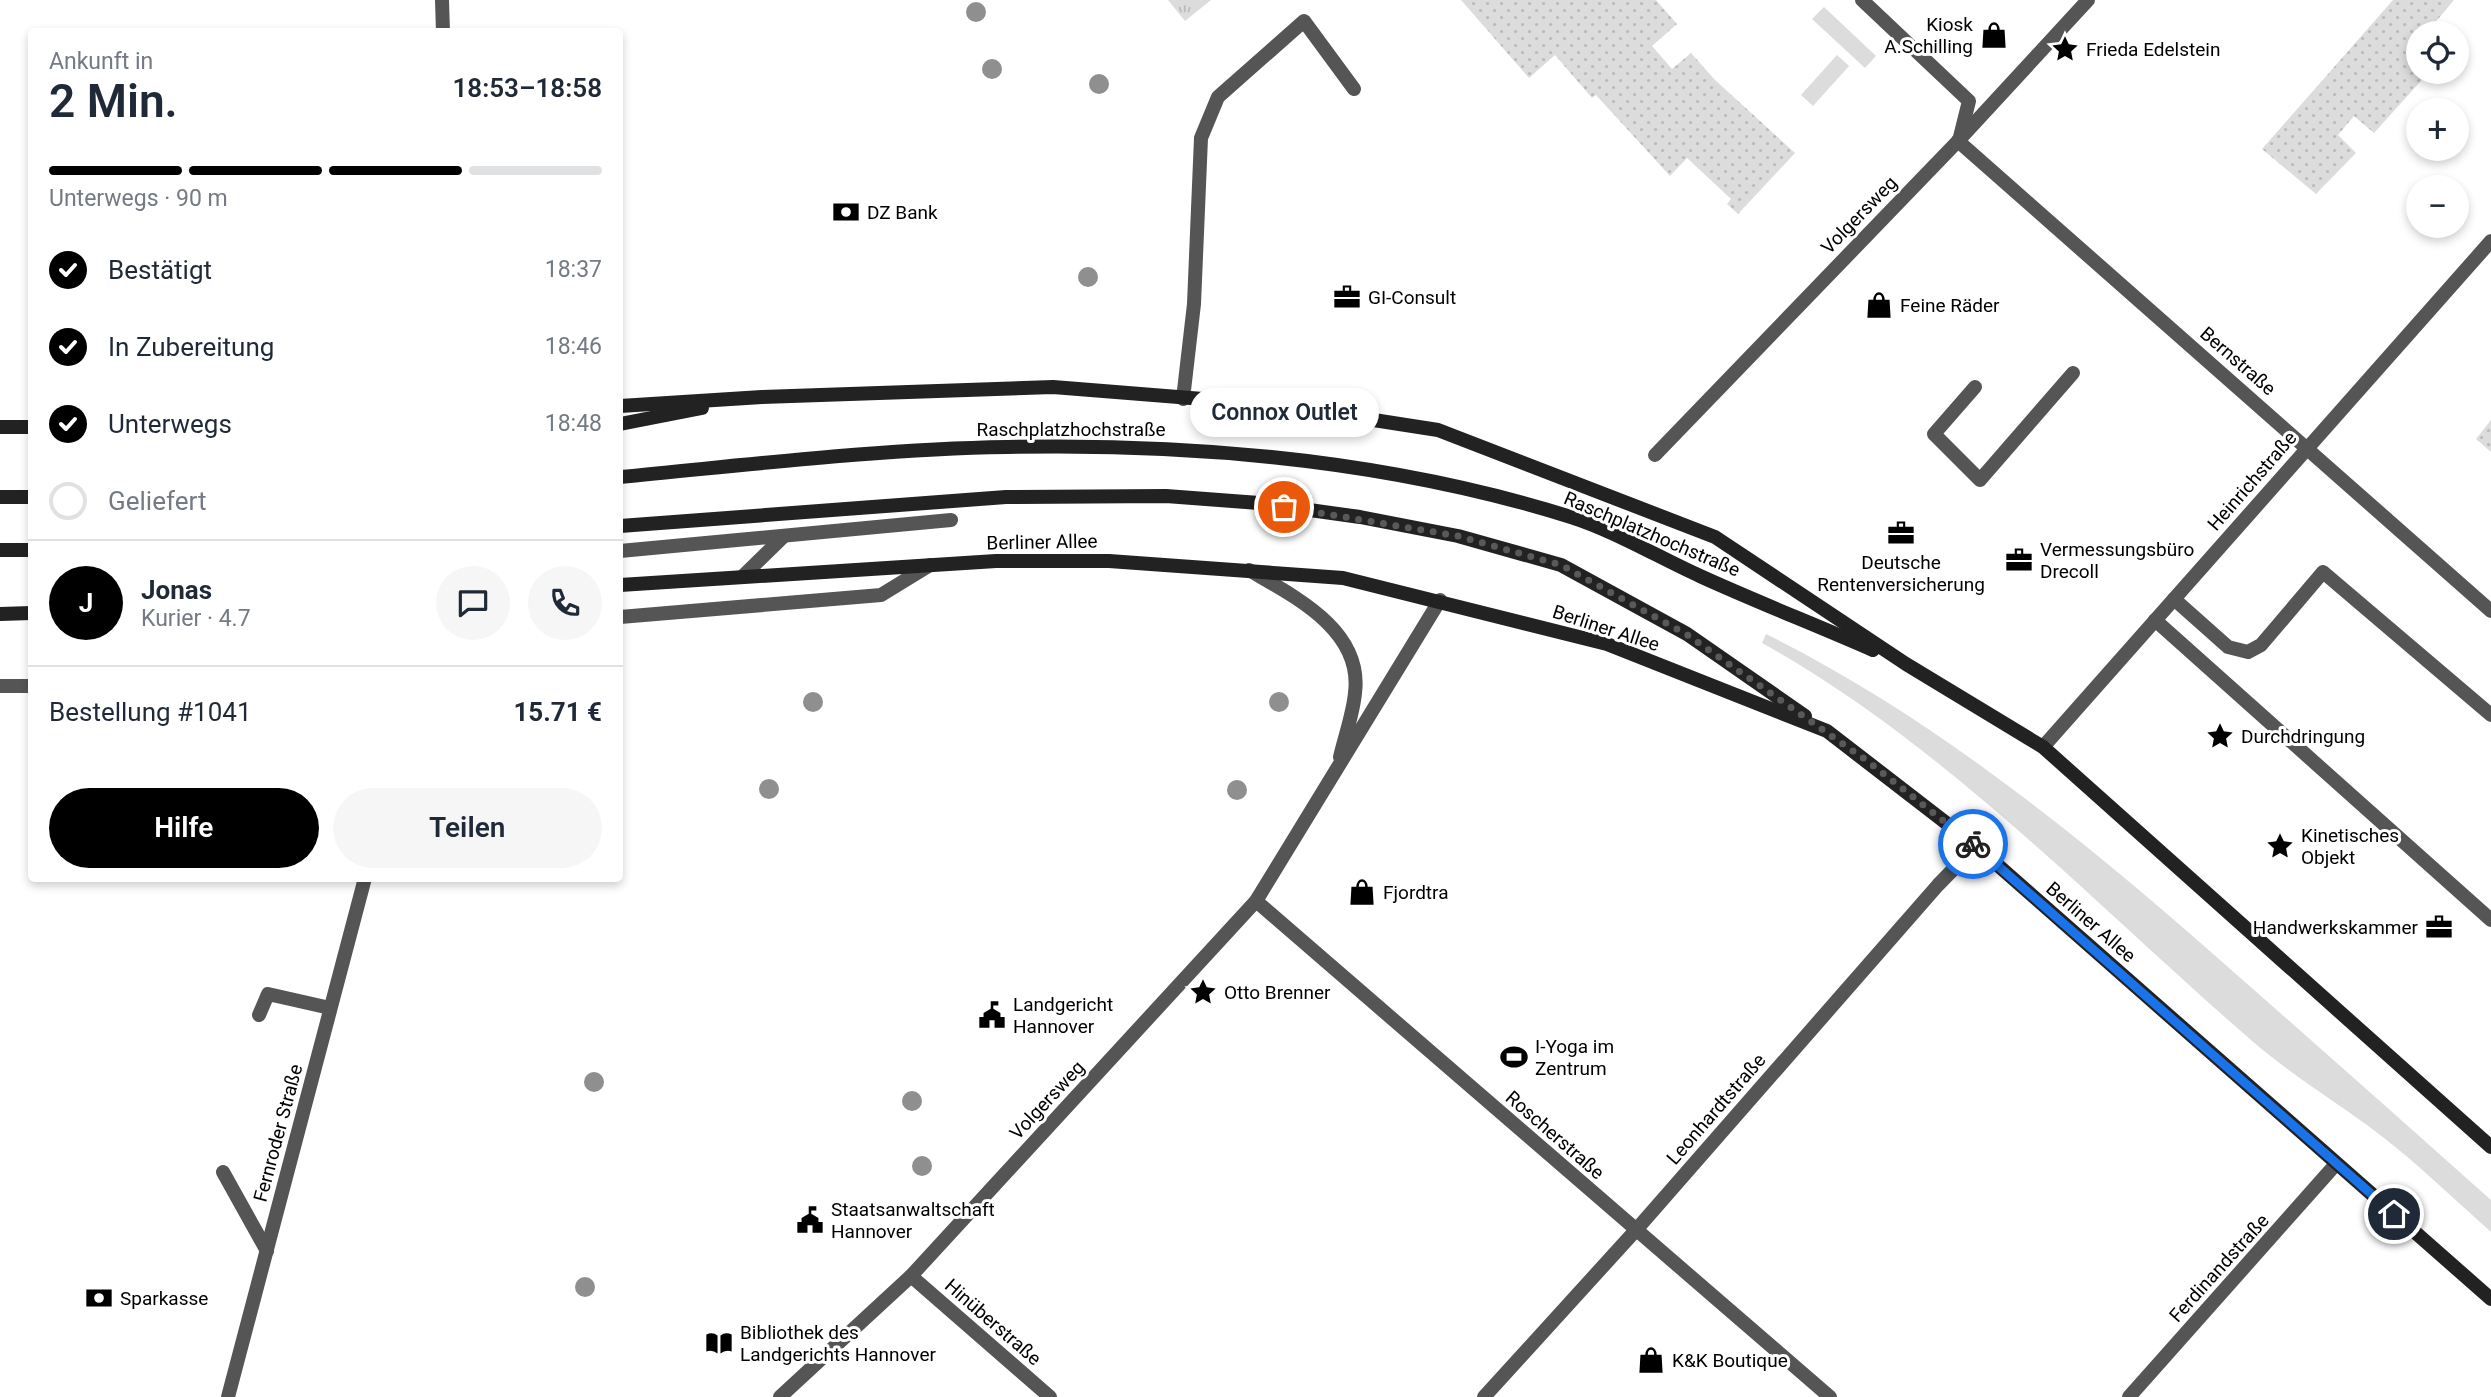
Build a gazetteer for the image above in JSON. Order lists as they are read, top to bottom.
{
  "streets": {
    "main road": ["Raschplatzhochstraße", "Berliner Allee"],
    "street": [
      "Volgersweg",
      "Bernstraße",
      "Heinrichstraße",
      "Leonhardtstraße",
      "Fernroder Straße",
      "Roscherstraße",
      "Ferdinandstraße",
      "Hinüberstraße"
    ]
  },
  "crossings": [
    ["Volgersweg", "Bernstraße"],
    ["Volgersweg", "Berliner Allee"],
    ["Volgersweg", "Roscherstraße"],
    ["Volgersweg", "Hinüberstraße"],
    ["Bernstraße", "Heinrichstraße"],
    ["Berliner Allee", "Leonhardtstraße"],
    ["Berliner Allee", "Ferdinandstraße"],
    ["Leonhardtstraße", "Roscherstraße"]
  ],
  "places": {
    "shop": [
      "Kiosk A.Schilling",
      "Feine Räder",
      "Fjordtra",
      "K&K Boutique"
    ],
    "place": [
      "Frieda Edelstein",
      "Durchdringung",
      "Kinetisches Objekt",
      "Otto Brenner"
    ],
    "bank": ["DZ Bank", "Sparkasse"],
    "office": [
      "GI-Consult",
      "Deutsche Rentenversicherung",
      "Vermessungsbüro Drecoll",
      "Handwerkskammer"
    ],
    "other": ["Connox Outlet"],
    "public building": ["Landgericht Hannover", "Staatsanwaltschaft Hannover"],
    "sports": ["I-Yoga im Zentrum"],
    "library": ["Bibliothek des Landgerichts Hannover"]
  },
  "page": {
    "map_buttons": ["+", "−"],
    "heading": ["2 Min.", "Ankunft in", "18:53–18:58"],
    "panel": [
      "Jonas",
      "Kurier · 4.7",
      "Bestellung #1041",
      "15.71 €"
    ],
    "bar": "Unterwegs · 90 m",
    "list": [
      ["Bestätigt", "18:37"],
      ["In Zubereitung", "18:46"],
      ["Unterwegs", "18:48"],
      "Geliefert"
    ],
    "bubble": "Connox Outlet",
    "round": "J",
    "buttons": ["Hilfe", "Teilen"]
  }
}
